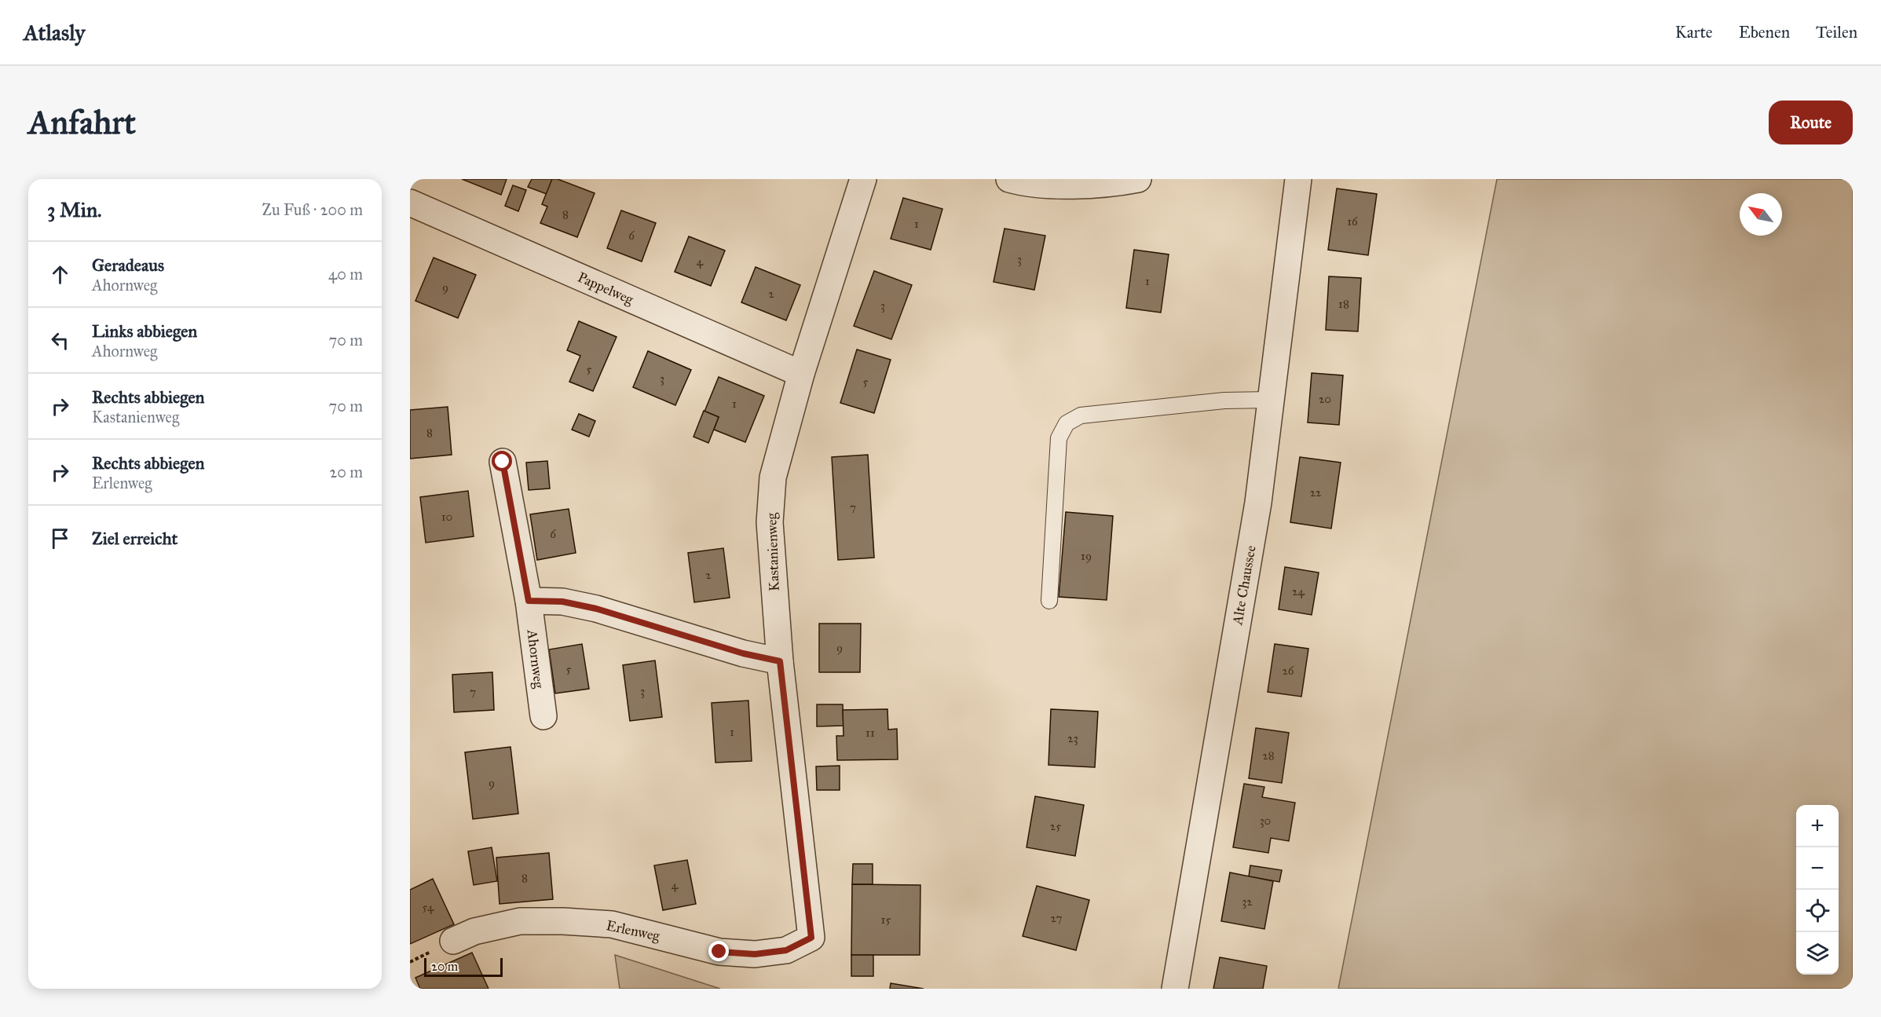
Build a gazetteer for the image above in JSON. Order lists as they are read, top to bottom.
{
  "streets": {
    "street": [
      "Pappelweg",
      "Kastanienweg",
      "Alte Chaussee",
      "Ahornweg",
      "Erlenweg"
    ]
  },
  "crossings": [
    ["Pappelweg", "Kastanienweg"],
    ["Kastanienweg", "Erlenweg"]
  ],
  "house_numbers": [
    "8",
    "16",
    "1",
    "6",
    "3",
    "4",
    "1",
    "9",
    "2",
    "18",
    "3",
    "5",
    "3",
    "5",
    "20",
    "1",
    "8",
    "22",
    "7",
    "10",
    "6",
    "19",
    "2",
    "24",
    "9",
    "5",
    "26",
    "3",
    "7",
    "1",
    "11",
    "23",
    "28",
    "9",
    "30",
    "25",
    "8",
    "4",
    "32",
    "54",
    "27",
    "15"
  ],
  "scale_bar": "20 m",
  "north": "top left",
  "page": {
    "header": "Atlasly",
    "nav": ["Karte", "Ebenen", "Teilen"],
    "buttons": "Route",
    "title": "Anfahrt",
    "heading": ["3 Min.", "Zu Fuß · 200 m"],
    "list": [
      ["Geradeaus", "Ahornweg", "40 m"],
      ["Links abbiegen", "Ahornweg", "70 m"],
      ["Rechts abbiegen", "Kastanienweg", "70 m"],
      ["Rechts abbiegen", "Erlenweg", "20 m"],
      "Ziel erreicht"
    ],
    "map_buttons": ["+", "−"],
    "scale": "20 m"
  }
}
